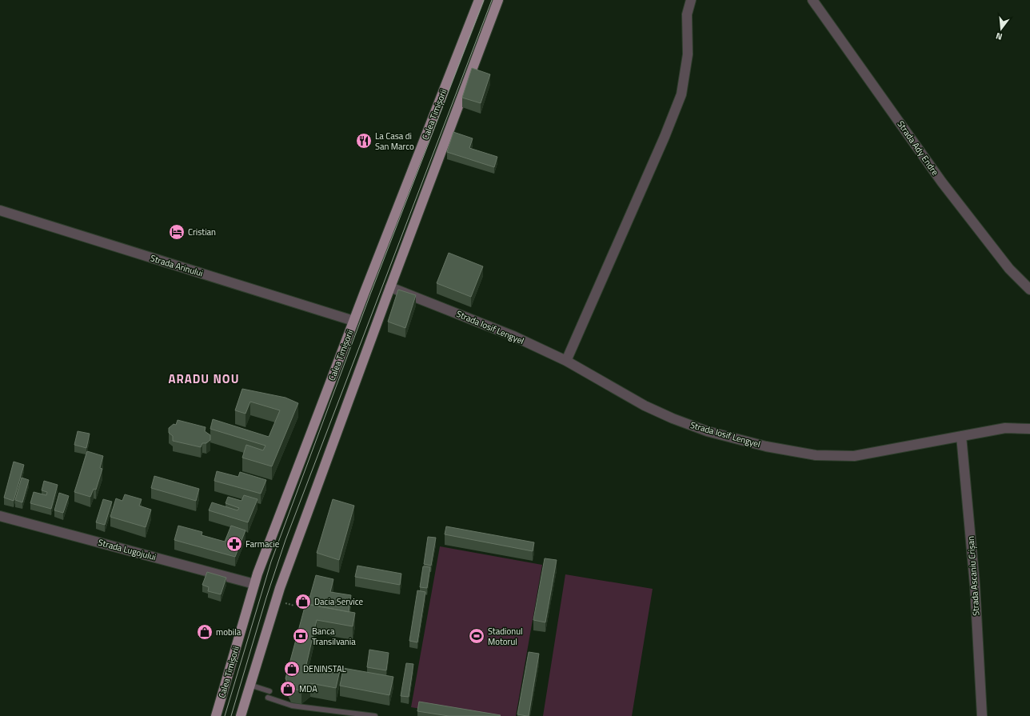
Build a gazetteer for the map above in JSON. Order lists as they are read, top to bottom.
{
  "streets": {
    "main road": ["Calea Timișorii"],
    "street": [
      "Strada Ady Endre",
      "Strada Arinului",
      "Strada Iosif Lengyel",
      "Strada Lugojului",
      "Strada Ascaniu Crișan"
    ]
  },
  "crossings": [
    ["Calea Timișorii", "Strada Arinului"],
    ["Calea Timișorii", "Strada Lugojului"],
    ["Strada Iosif Lengyel", "Strada Ascaniu Crișan"]
  ],
  "districts": ["ARADU NOU"],
  "places": {
    "restaurant": ["La Casa di San Marco"],
    "hotel": ["Cristian"],
    "pharmacy": ["Farmacie"],
    "shop": [
      "Dacia Service",
      "mobila",
      "DENINSTAL",
      "MDA"
    ],
    "bank": ["Banca Transilvania"],
    "sports": ["Stadionul Motorul"]
  },
  "north": "bottom"
}
